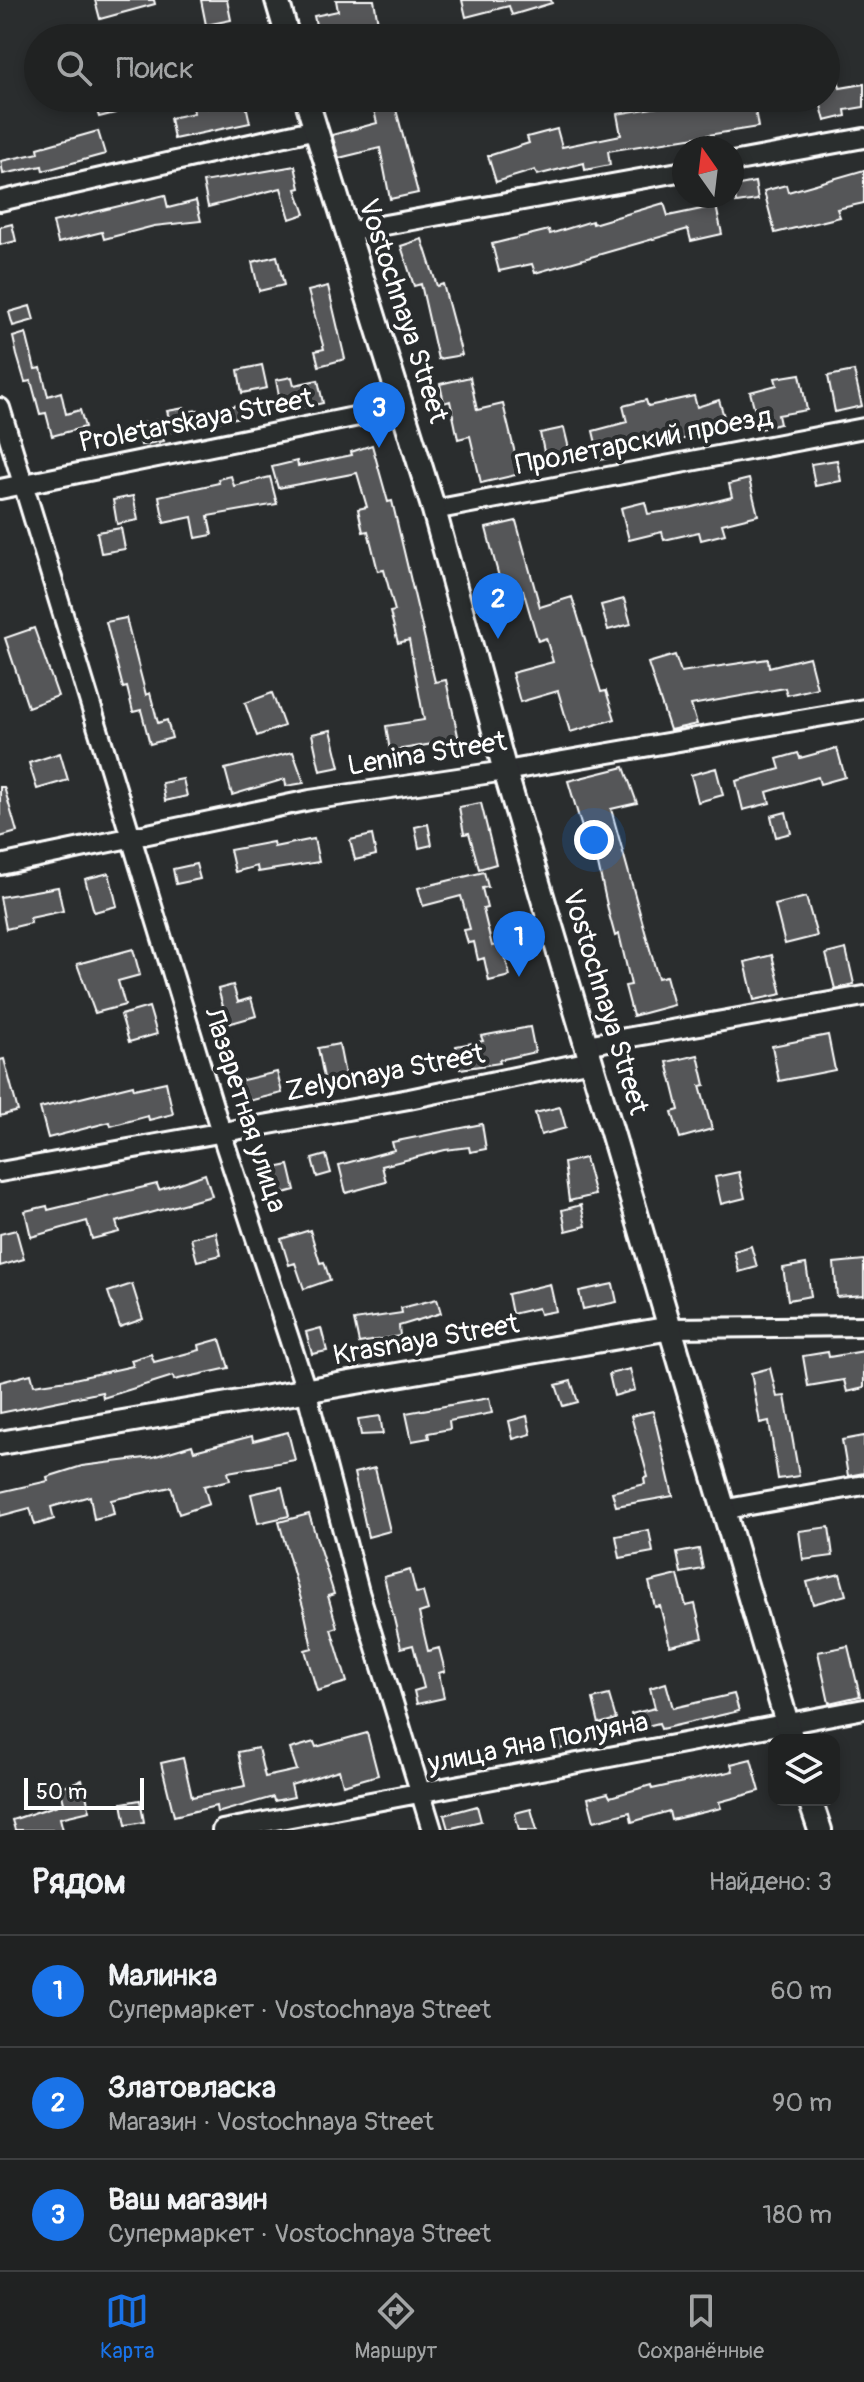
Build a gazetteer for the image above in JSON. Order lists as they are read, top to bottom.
{
  "streets": {
    "street": [
      "Vostochnaya Street",
      "Proletarskaya Street",
      "Пролетарский проезд",
      "Lenina Street",
      "Zelyonaya Street",
      "Лазаретная улица",
      "Krasnaya Street",
      "улица Яна Полуяна"
    ]
  },
  "crossings": [
    ["Vostochnaya Street", "Proletarskaya Street"],
    ["Vostochnaya Street", "Пролетарский проезд"],
    ["Vostochnaya Street", "Lenina Street"],
    ["Vostochnaya Street", "Zelyonaya Street"],
    ["Vostochnaya Street", "Krasnaya Street"],
    ["Vostochnaya Street", "улица Яна Полуяна"],
    ["Proletarskaya Street", "Лазаретная улица"],
    ["Lenina Street", "Лазаретная улица"],
    ["Zelyonaya Street", "Лазаретная улица"],
    ["Лазаретная улица", "Krasnaya Street"],
    ["Лазаретная улица", "улица Яна Полуяна"]
  ],
  "scale_bar": "50 m",
  "north": "top",
  "page": {
    "search": "Поиск",
    "pins": ["3", "2", "1"],
    "scale": "50 m",
    "heading": ["Рядом", "Найдено: 3"],
    "list": [
      {
        "mark": "1",
        "name": "Малинка",
        "note": "Супермаркет · Vostochnaya Street",
        "value": "60 m"
      },
      {
        "mark": "2",
        "name": "Златовласка",
        "note": "Магазин · Vostochnaya Street",
        "value": "90 m"
      },
      {
        "mark": "3",
        "name": "Ваш магазин",
        "note": "Супермаркет · Vostochnaya Street",
        "value": "180 m"
      }
    ],
    "nav": ["Карта", "Маршрут", "Сохранённые"]
  }
}
